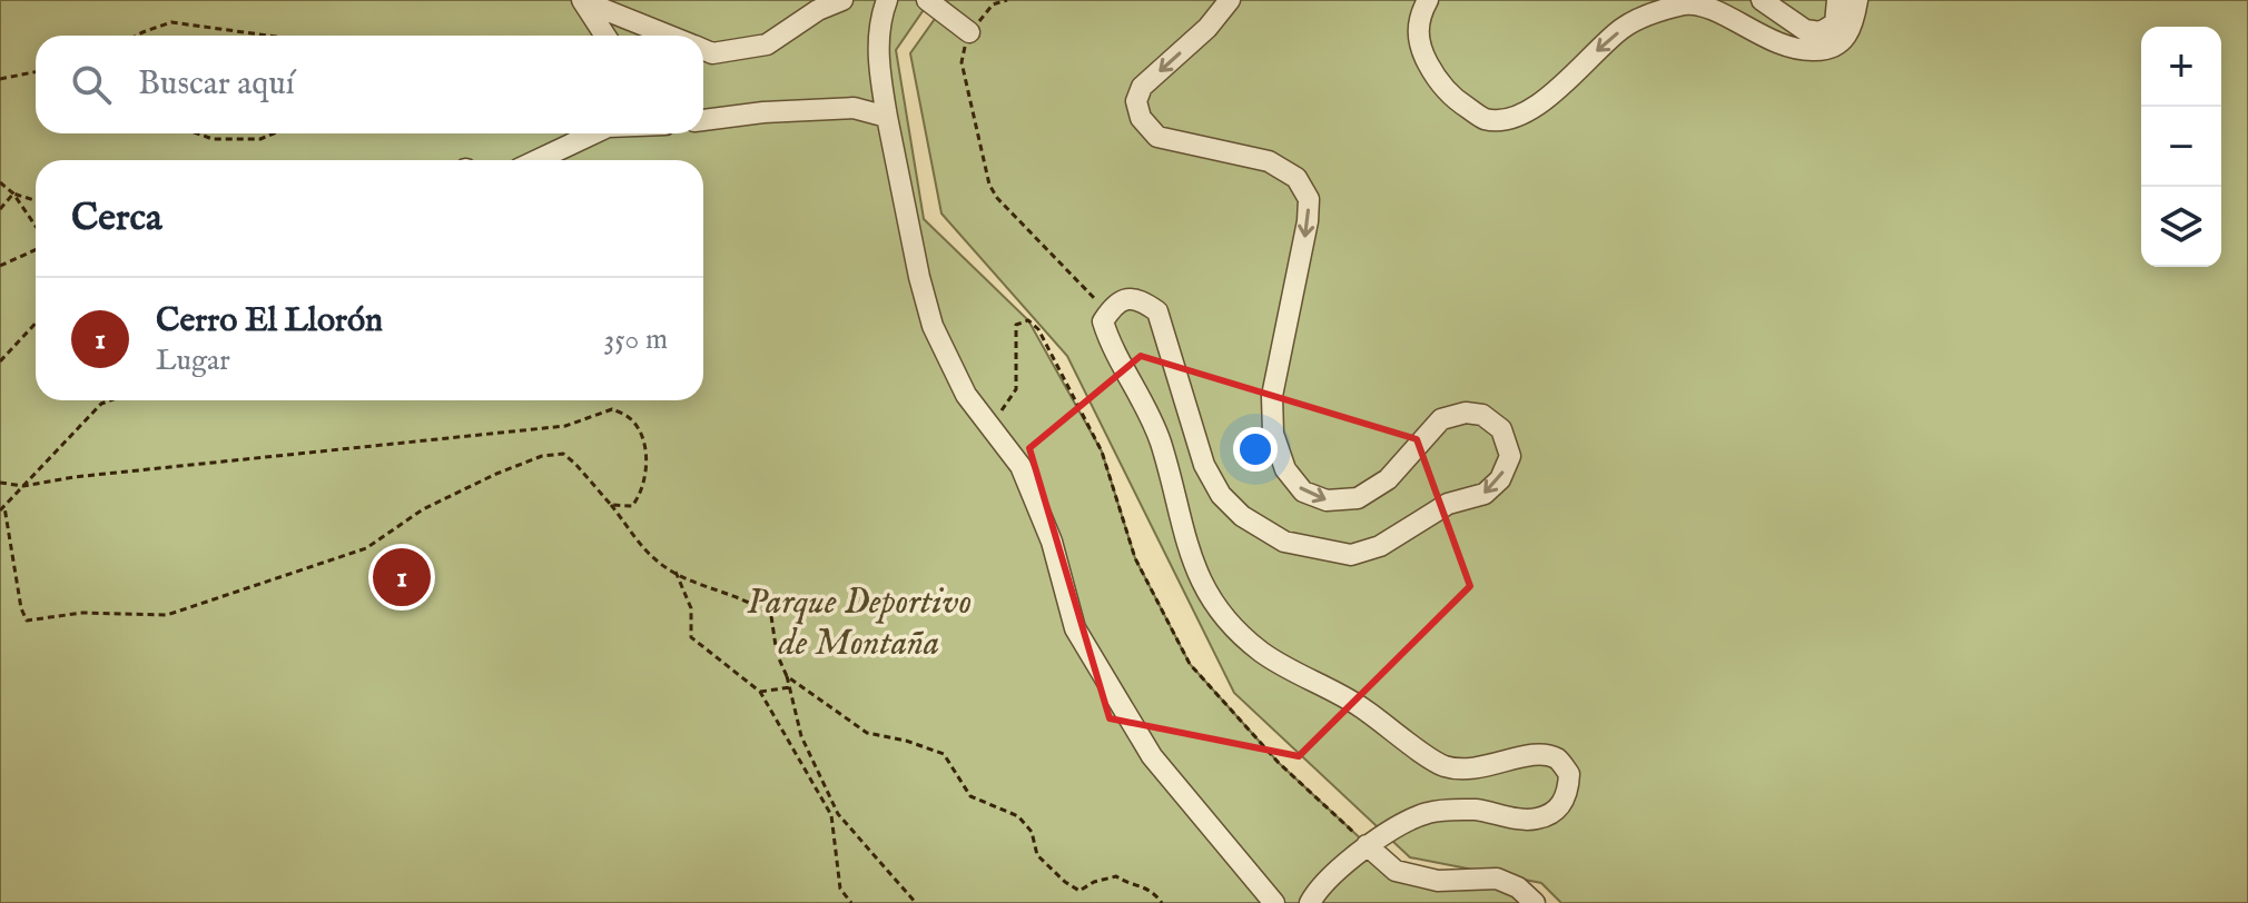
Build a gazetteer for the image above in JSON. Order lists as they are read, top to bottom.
{
  "parks": ["Parque Deportivo de Montaña"],
  "page": {
    "map_buttons": ["+", "−"],
    "search": "Buscar aquí",
    "heading": "Cerca",
    "list": [
      {
        "mark": "1",
        "name": "Cerro El Llorón",
        "note": "Lugar",
        "value": "350 m"
      }
    ],
    "pins": "1"
  }
}
